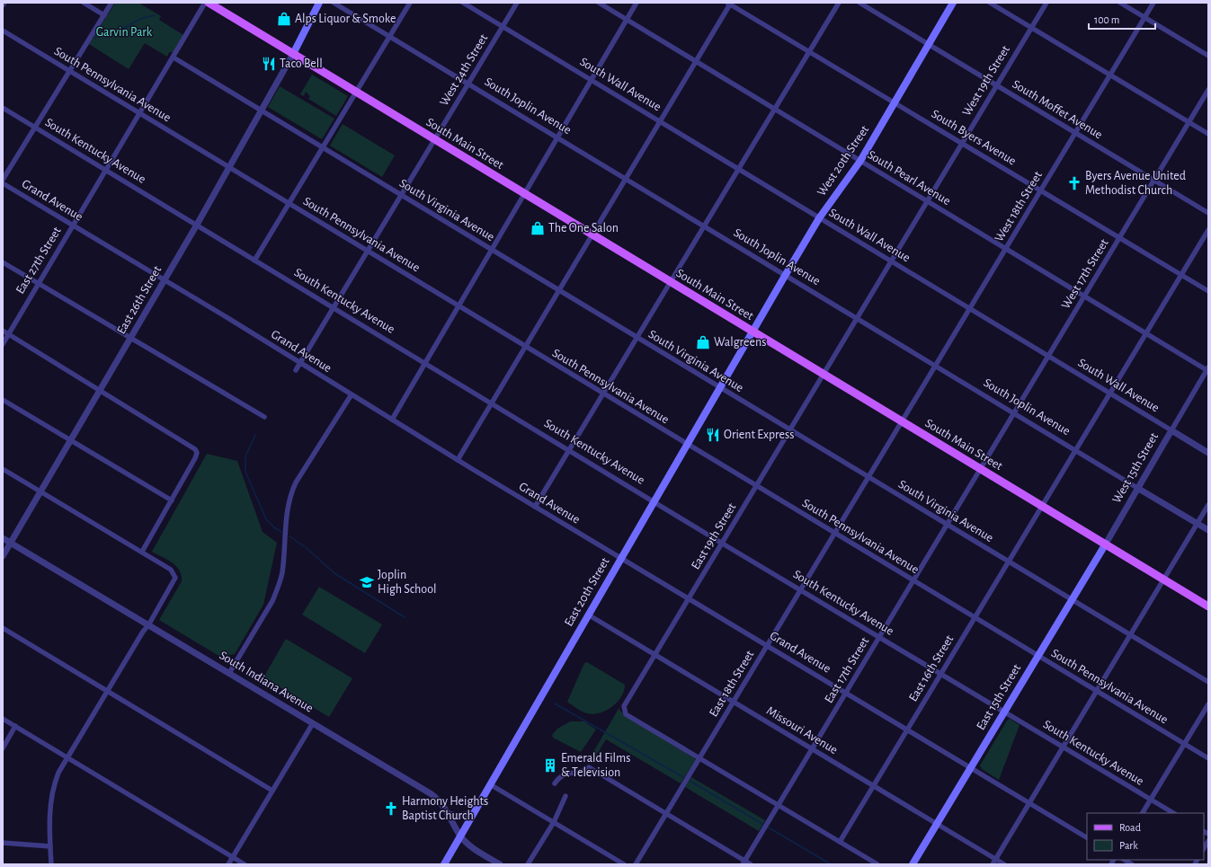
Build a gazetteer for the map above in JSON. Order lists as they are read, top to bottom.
{
  "streets": {
    "main road": [
      "South Main Street",
      "West 20th Street",
      "East 20th Street",
      "East 15th Street"
    ],
    "street": [
      "West 24th Street",
      "West 19th Street",
      "South Pennsylvania Avenue",
      "South Wall Avenue",
      "South Joplin Avenue",
      "South Moffet Avenue",
      "South Byers Avenue",
      "South Kentucky Avenue",
      "South Pearl Avenue",
      "Grand Avenue",
      "West 18th Street",
      "South Virginia Avenue",
      "East 27th Street",
      "West 17th Street",
      "East 26th Street",
      "West 15th Street",
      "East 19th Street",
      "East 16th Street",
      "East 17th Street",
      "South Indiana Avenue",
      "East 18th Street",
      "Missouri Avenue"
    ]
  },
  "crossings": [
    ["West 24th Street", "South Pennsylvania Avenue"],
    ["West 24th Street", "South Wall Avenue"],
    ["West 24th Street", "South Joplin Avenue"],
    ["West 24th Street", "South Main Street"],
    ["West 24th Street", "South Kentucky Avenue"],
    ["West 24th Street", "Grand Avenue"],
    ["West 24th Street", "South Virginia Avenue"],
    ["West 19th Street", "South Wall Avenue"],
    ["West 19th Street", "South Joplin Avenue"],
    ["West 19th Street", "South Moffet Avenue"],
    ["West 19th Street", "South Byers Avenue"],
    ["West 19th Street", "South Main Street"],
    ["West 19th Street", "South Pearl Avenue"],
    ["West 19th Street", "East 19th Street"],
    ["South Pennsylvania Avenue", "East 27th Street"],
    ["South Pennsylvania Avenue", "East 26th Street"],
    ["South Pennsylvania Avenue", "East 19th Street"],
    ["South Pennsylvania Avenue", "East 20th Street"],
    ["South Pennsylvania Avenue", "East 16th Street"],
    ["South Pennsylvania Avenue", "East 17th Street"],
    ["South Pennsylvania Avenue", "East 18th Street"],
    ["South Pennsylvania Avenue", "East 15th Street"],
    ["South Wall Avenue", "West 20th Street"],
    ["South Wall Avenue", "West 18th Street"],
    ["South Wall Avenue", "West 17th Street"],
    ["South Wall Avenue", "West 15th Street"],
    ["South Wall Avenue", "East 16th Street"],
    ["South Joplin Avenue", "West 20th Street"],
    ["South Joplin Avenue", "West 18th Street"],
    ["South Joplin Avenue", "West 17th Street"],
    ["South Joplin Avenue", "West 15th Street"],
    ["South Joplin Avenue", "East 16th Street"],
    ["South Moffet Avenue", "West 20th Street"],
    ["South Moffet Avenue", "West 18th Street"],
    ["South Moffet Avenue", "West 17th Street"],
    ["South Byers Avenue", "West 20th Street"],
    ["South Byers Avenue", "West 18th Street"],
    ["South Byers Avenue", "West 17th Street"],
    ["South Byers Avenue", "East 16th Street"],
    ["South Main Street", "West 20th Street"],
    ["South Main Street", "West 18th Street"],
    ["South Main Street", "West 17th Street"],
    ["South Main Street", "East 26th Street"],
    ["South Main Street", "West 15th Street"],
    ["South Main Street", "East 19th Street"],
    ["South Main Street", "East 20th Street"],
    ["South Main Street", "East 16th Street"],
    ["South Main Street", "East 17th Street"],
    ["South Main Street", "East 18th Street"],
    ["South Main Street", "East 15th Street"],
    ["South Kentucky Avenue", "East 27th Street"],
    ["South Kentucky Avenue", "East 26th Street"],
    ["South Kentucky Avenue", "East 19th Street"],
    ["South Kentucky Avenue", "East 20th Street"],
    ["South Kentucky Avenue", "East 16th Street"],
    ["South Kentucky Avenue", "East 17th Street"],
    ["South Kentucky Avenue", "East 18th Street"],
    ["South Kentucky Avenue", "East 15th Street"],
    ["West 20th Street", "South Pearl Avenue"],
    ["West 20th Street", "East 20th Street"],
    ["South Pearl Avenue", "West 18th Street"],
    ["South Pearl Avenue", "West 17th Street"],
    ["South Pearl Avenue", "West 15th Street"],
    ["South Pearl Avenue", "East 16th Street"],
    ["Grand Avenue", "East 27th Street"],
    ["Grand Avenue", "East 26th Street"],
    ["Grand Avenue", "East 19th Street"],
    ["Grand Avenue", "East 20th Street"],
    ["Grand Avenue", "East 16th Street"],
    ["Grand Avenue", "East 17th Street"],
    ["Grand Avenue", "East 18th Street"],
    ["Grand Avenue", "East 15th Street"],
    ["West 18th Street", "East 18th Street"],
    ["South Virginia Avenue", "East 27th Street"],
    ["South Virginia Avenue", "East 26th Street"],
    ["South Virginia Avenue", "East 19th Street"],
    ["South Virginia Avenue", "East 20th Street"],
    ["South Virginia Avenue", "East 16th Street"],
    ["South Virginia Avenue", "East 17th Street"],
    ["South Virginia Avenue", "East 18th Street"],
    ["South Virginia Avenue", "East 15th Street"],
    ["West 17th Street", "East 17th Street"],
    ["East 26th Street", "South Indiana Avenue"],
    ["West 15th Street", "East 15th Street"],
    ["East 19th Street", "East 18th Street"],
    ["East 19th Street", "Missouri Avenue"],
    ["East 20th Street", "South Indiana Avenue"],
    ["East 20th Street", "Missouri Avenue"],
    ["East 16th Street", "Missouri Avenue"],
    ["East 17th Street", "Missouri Avenue"],
    ["East 18th Street", "Missouri Avenue"],
    ["East 15th Street", "Missouri Avenue"]
  ],
  "parks": ["Garvin Park"],
  "places": {
    "shop": ["Alps Liquor & Smoke", "The One Salon", "Walgreens"],
    "restaurant": ["Taco Bell", "Orient Express"],
    "church": ["Byers Avenue United Methodist Church", "Harmony Heights Baptist Church"],
    "school or university": ["Joplin High School"],
    "building": ["Emerald Films & Television"]
  },
  "legend": ["Road", "Park"],
  "scale_bar": "100 m"
}
